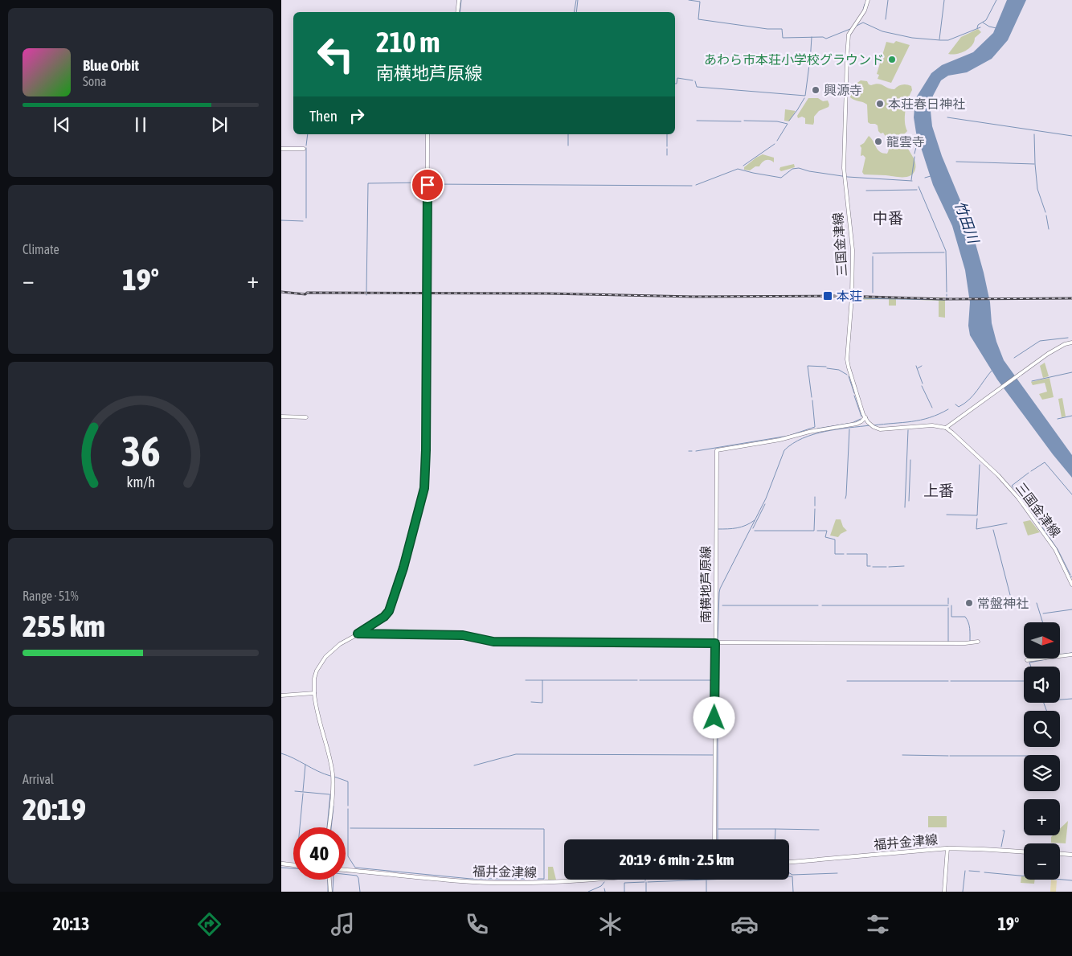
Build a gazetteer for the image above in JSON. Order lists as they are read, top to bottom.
{
  "streets": {
    "main road": ["三国金津線", "南横地芦原線", "福井金津線"]
  },
  "crossings": [
    ["三国金津線", "南横地芦原線"]
  ],
  "districts": ["中番", "上番"],
  "water": ["竹田川"],
  "places": {
    "other": [
      "あわら市本荘小学校グラウンド",
      "興源寺",
      "本荘春日神社",
      "龍雲寺",
      "常盤神社"
    ],
    "transit": ["本荘"]
  },
  "north": "right",
  "page": {
    "turn": ["210 m", "南横地芦原線"],
    "song": ["Blue Orbit", "Sona"],
    "then": "Then",
    "tile": [
      "Climate",
      ["Range · 51%", "255 km"],
      ["Arrival", "20:19"]
    ],
    "heat": ["−", "19°", "+"],
    "map_buttons": ["+", "−"],
    "limit": "40",
    "trip": "20:19 · 6 min · 2.5 km",
    "tabs": ["20:13", "19°"],
    "gauge": ["36", "km/h"]
  }
}
